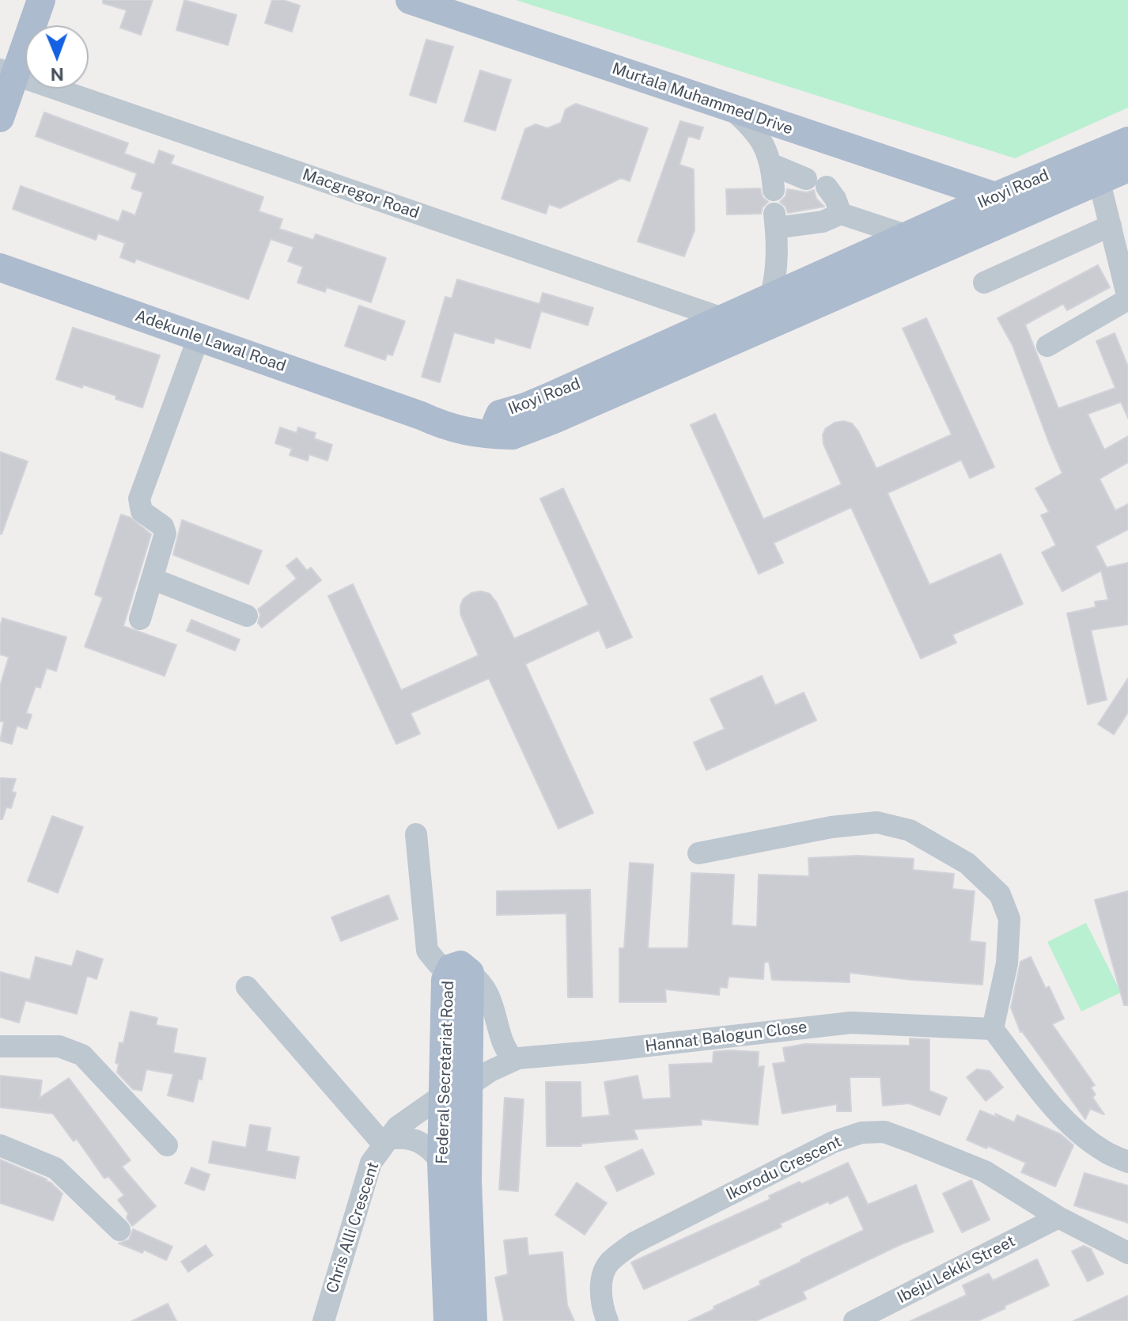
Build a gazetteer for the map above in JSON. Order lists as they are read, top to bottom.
{
  "streets": {
    "main road": [
      "Murtala Muhammed Drive",
      "Ikoyi Road",
      "Adekunle Lawal Road",
      "Federal Secretariat Road"
    ],
    "street": [
      "Macgregor Road",
      "Hannat Balogun Close",
      "Ikorodu Crescent",
      "Chris Alli Crescent",
      "Ibeju Lekki Street"
    ]
  },
  "crossings": [
    ["Murtala Muhammed Drive", "Ikoyi Road"],
    ["Ikoyi Road", "Macgregor Road"],
    ["Ikoyi Road", "Adekunle Lawal Road"],
    ["Hannat Balogun Close", "Federal Secretariat Road"],
    ["Hannat Balogun Close", "Chris Alli Crescent"],
    ["Federal Secretariat Road", "Chris Alli Crescent"],
    ["Ikorodu Crescent", "Ibeju Lekki Street"]
  ],
  "north": "bottom"
}
